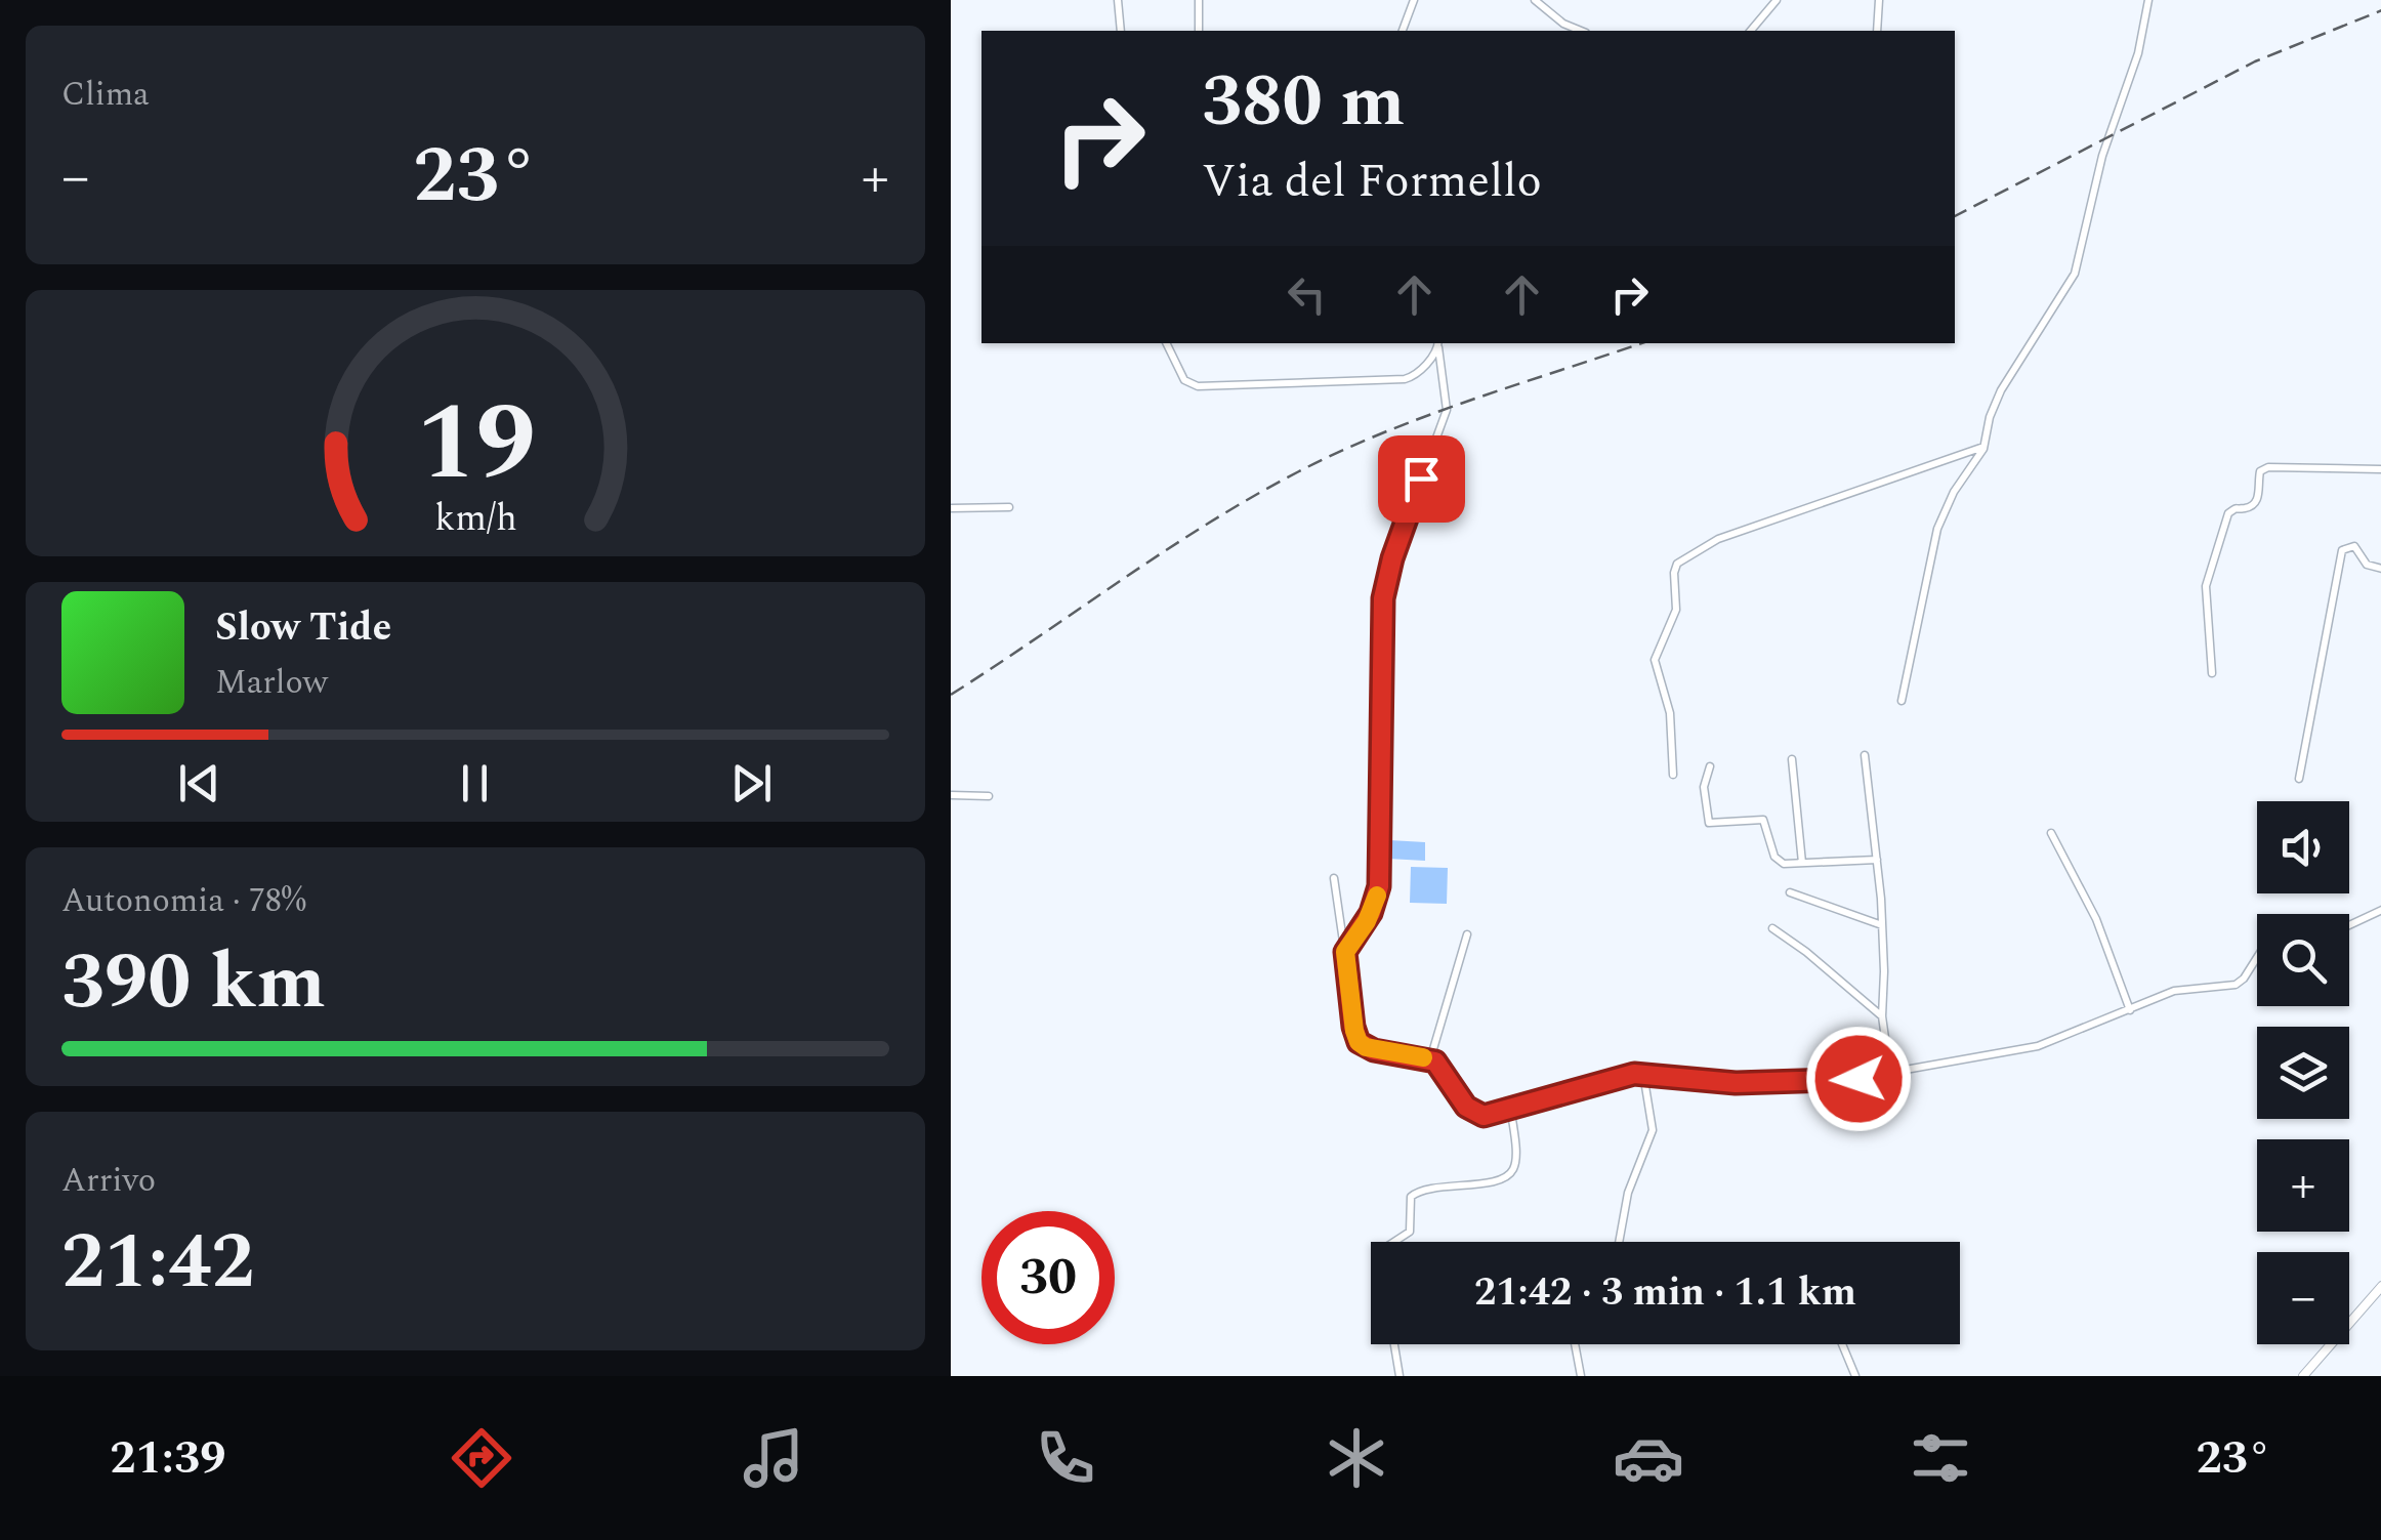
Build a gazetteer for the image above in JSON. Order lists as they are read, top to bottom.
{
  "page": {
    "tile": [
      "Clima",
      ["Autonomia · 78%", "390 km"],
      ["Arrivo", "21:42"]
    ],
    "turn": ["380 m", "Via del Formello"],
    "heat": ["−", "23°", "+"],
    "song": ["Slow Tide", "Marlow"],
    "map_buttons": ["+", "−"],
    "limit": "30",
    "trip": "21:42 · 3 min · 1.1 km",
    "tabs": ["21:39", "23°"],
    "gauge": ["19", "km/h"]
  }
}
